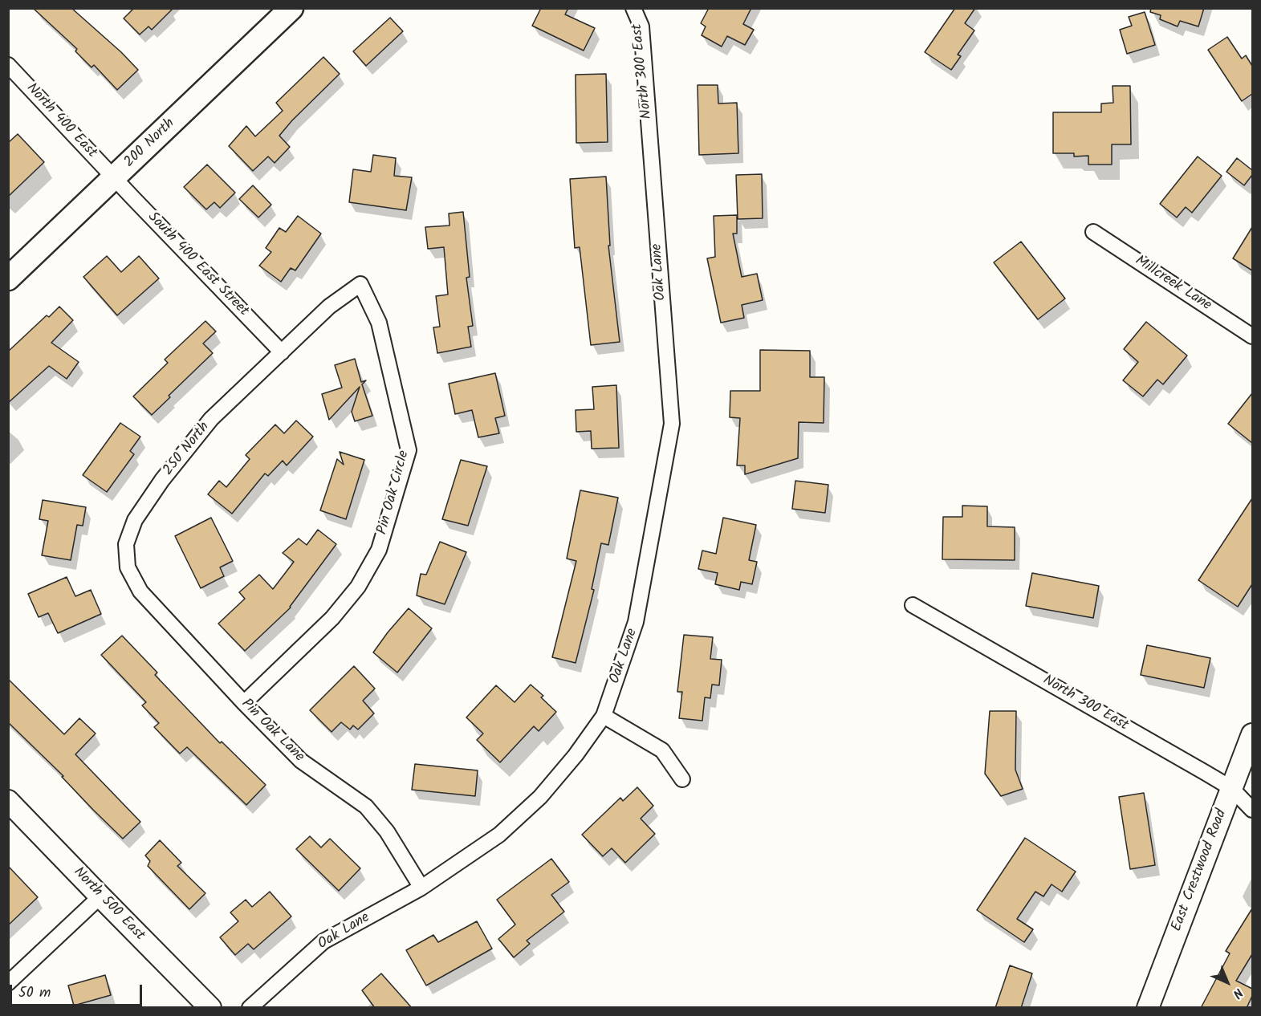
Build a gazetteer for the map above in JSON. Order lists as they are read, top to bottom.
{
  "streets": {
    "main road": ["200 North"],
    "street": [
      "North 300 East",
      "North 400 East",
      "South 400 East Street",
      "Oak Lane",
      "Millcreek Lane",
      "250 North",
      "Pin Oak Circle",
      "Pin Oak Lane",
      "East Crestwood Road",
      "North 500 East"
    ]
  },
  "crossings": [
    ["North 300 East", "Oak Lane"],
    ["North 300 East", "East Crestwood Road"],
    ["North 400 East", "200 North"],
    ["North 400 East", "South 400 East Street"],
    ["200 North", "South 400 East Street"],
    ["South 400 East Street", "250 North"],
    ["South 400 East Street", "Pin Oak Circle"],
    ["Oak Lane", "Pin Oak Lane"],
    ["250 North", "Pin Oak Circle"],
    ["250 North", "Pin Oak Lane"],
    ["Pin Oak Circle", "Pin Oak Lane"]
  ],
  "scale_bar": "50 m",
  "north": "bottom right"
}
